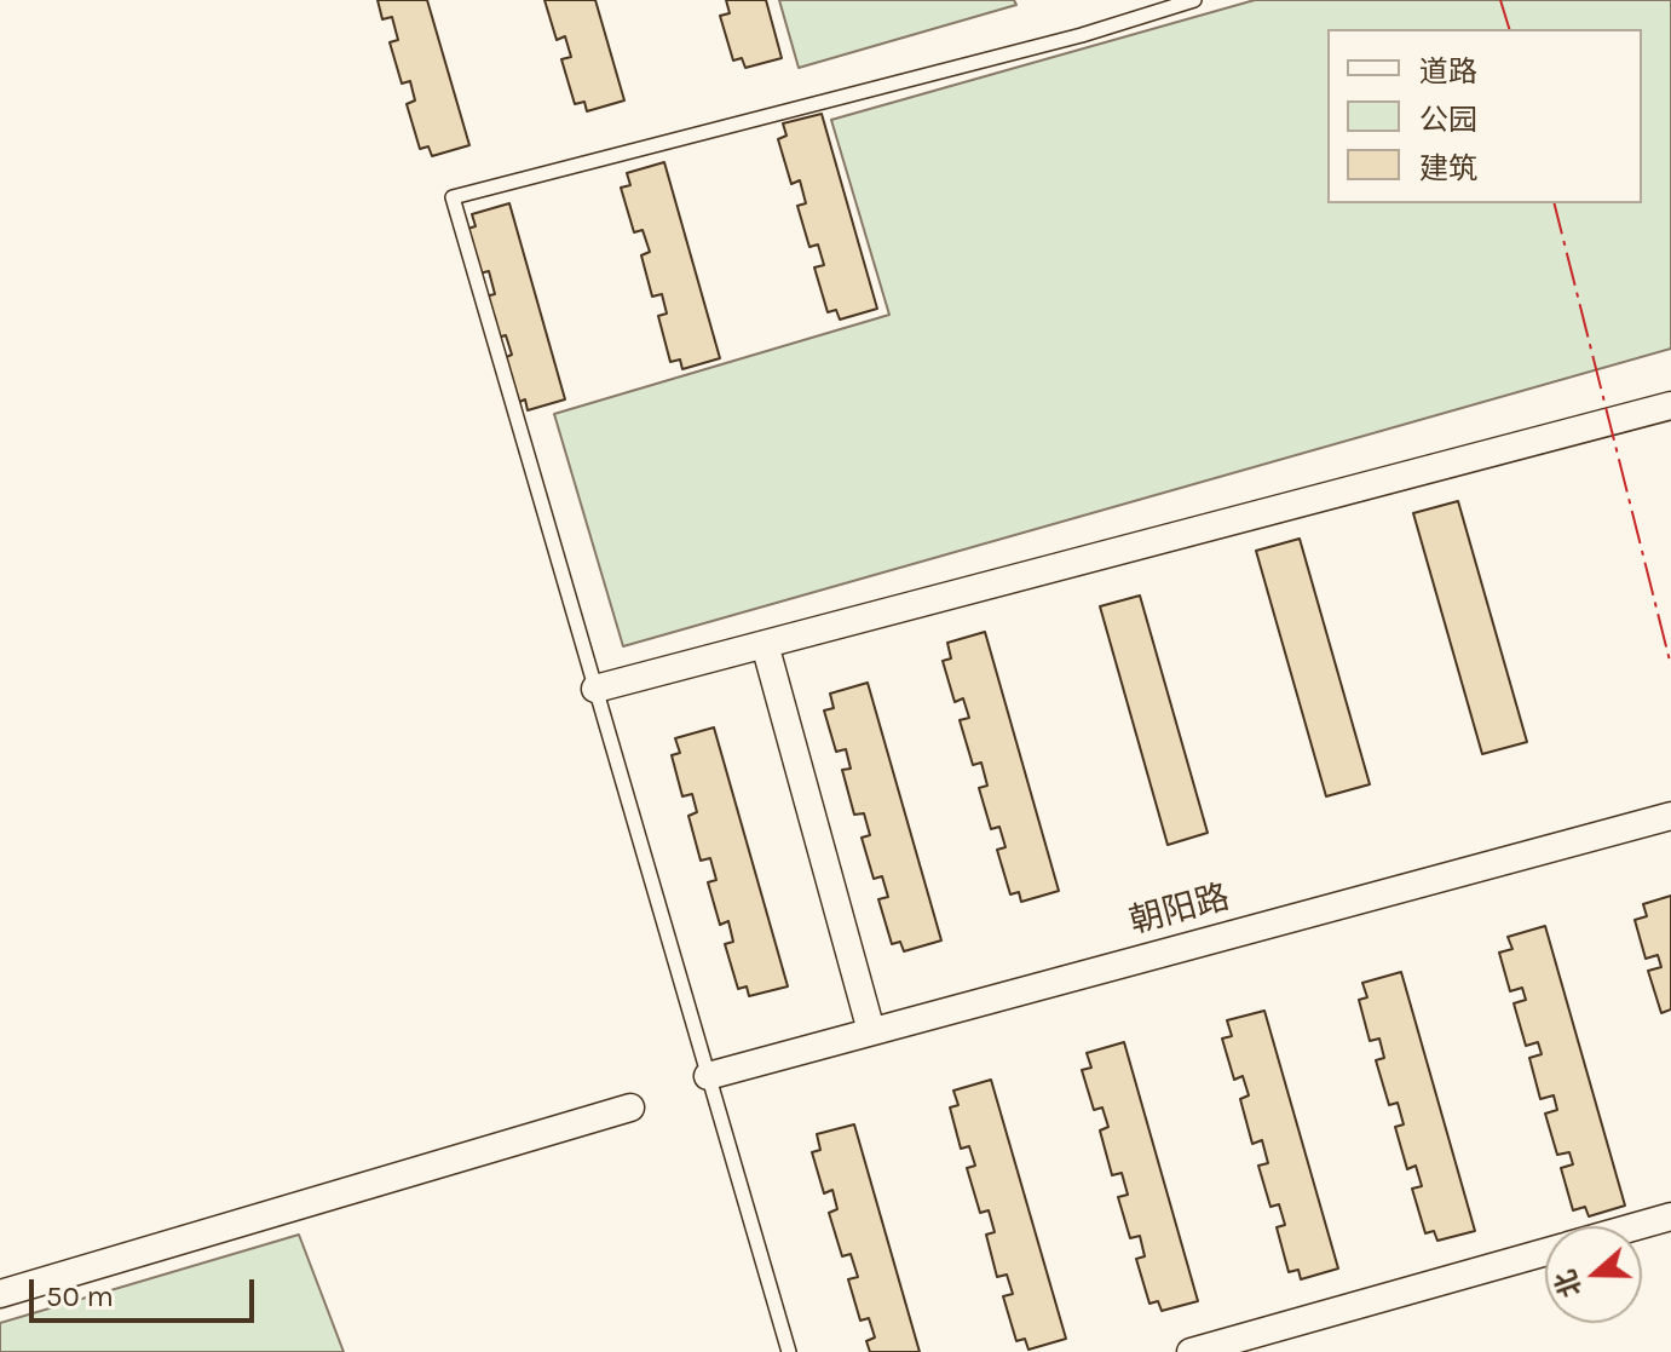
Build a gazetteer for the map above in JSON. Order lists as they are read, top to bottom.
{
  "streets": {
    "street": ["朝阳路"]
  },
  "legend": ["道路", "公园", "建筑"],
  "scale_bar": "50 m",
  "north": "left"
}
